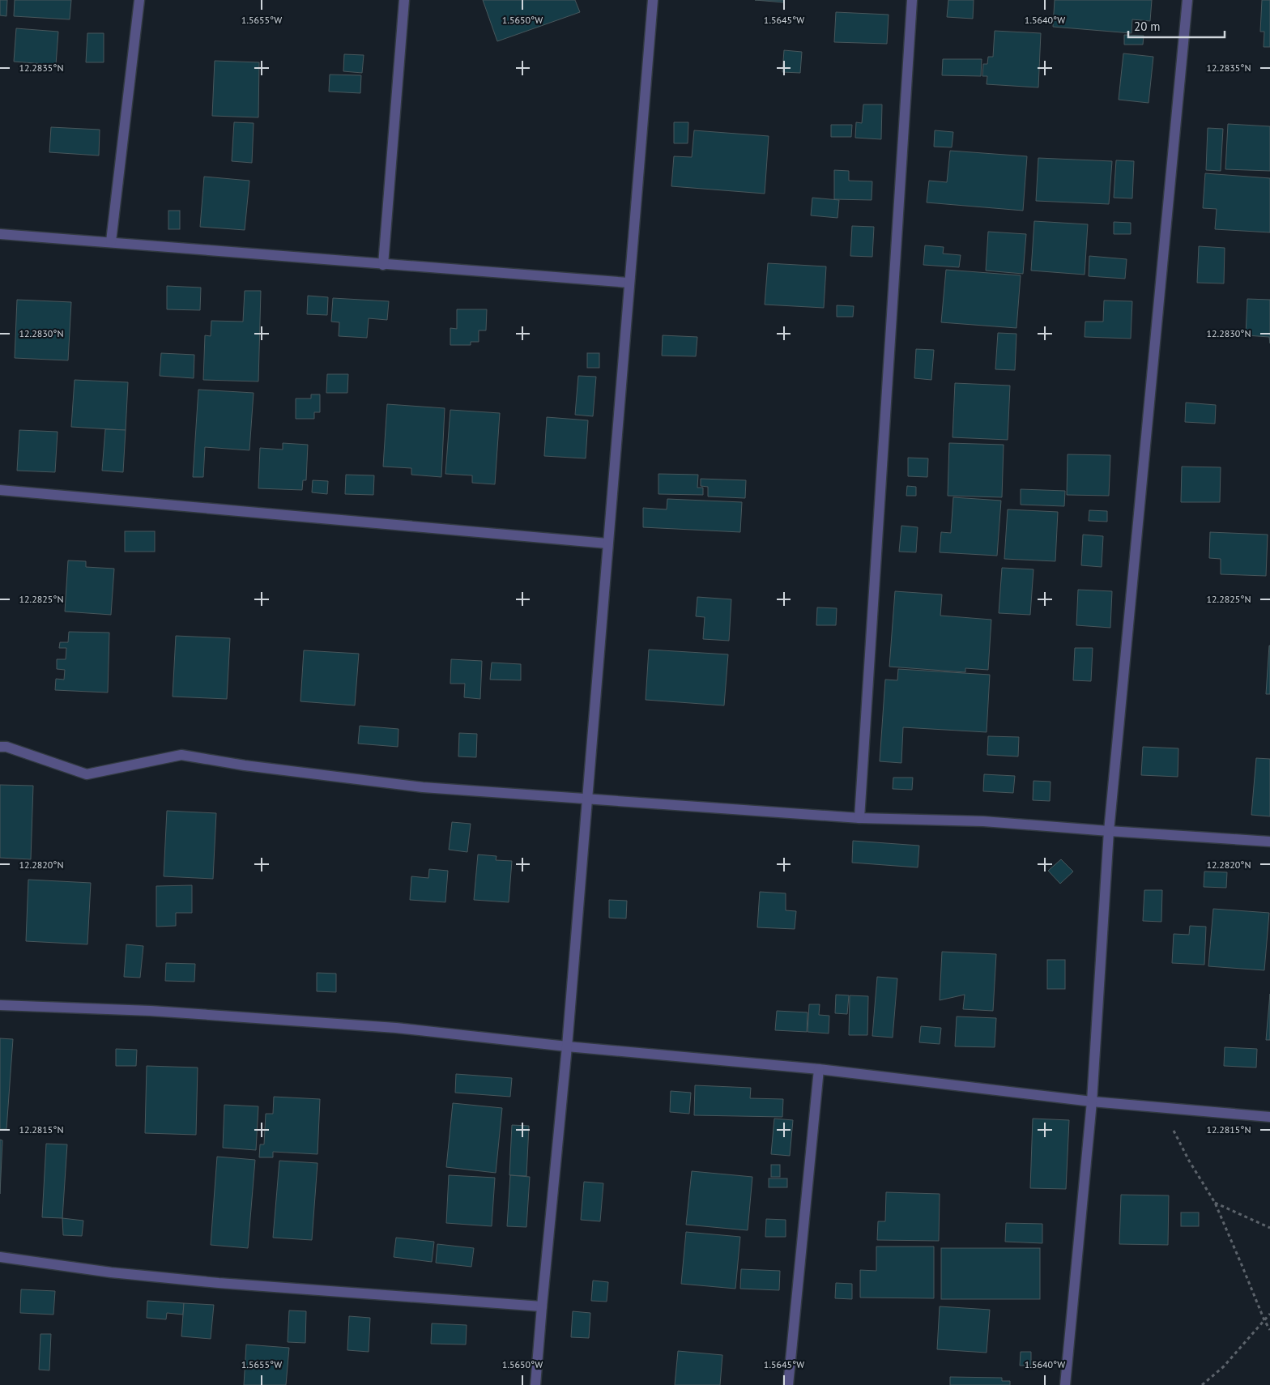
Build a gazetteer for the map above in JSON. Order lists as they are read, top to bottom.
{
  "scale_bar": "20 m",
  "coordinates": [
    "1.5655°W",
    "1.5650°W",
    "1.5645°W",
    "1.5640°W",
    "12.2835°N",
    "12.2830°N",
    "12.2825°N",
    "12.2820°N",
    "12.2815°N"
  ]
}
